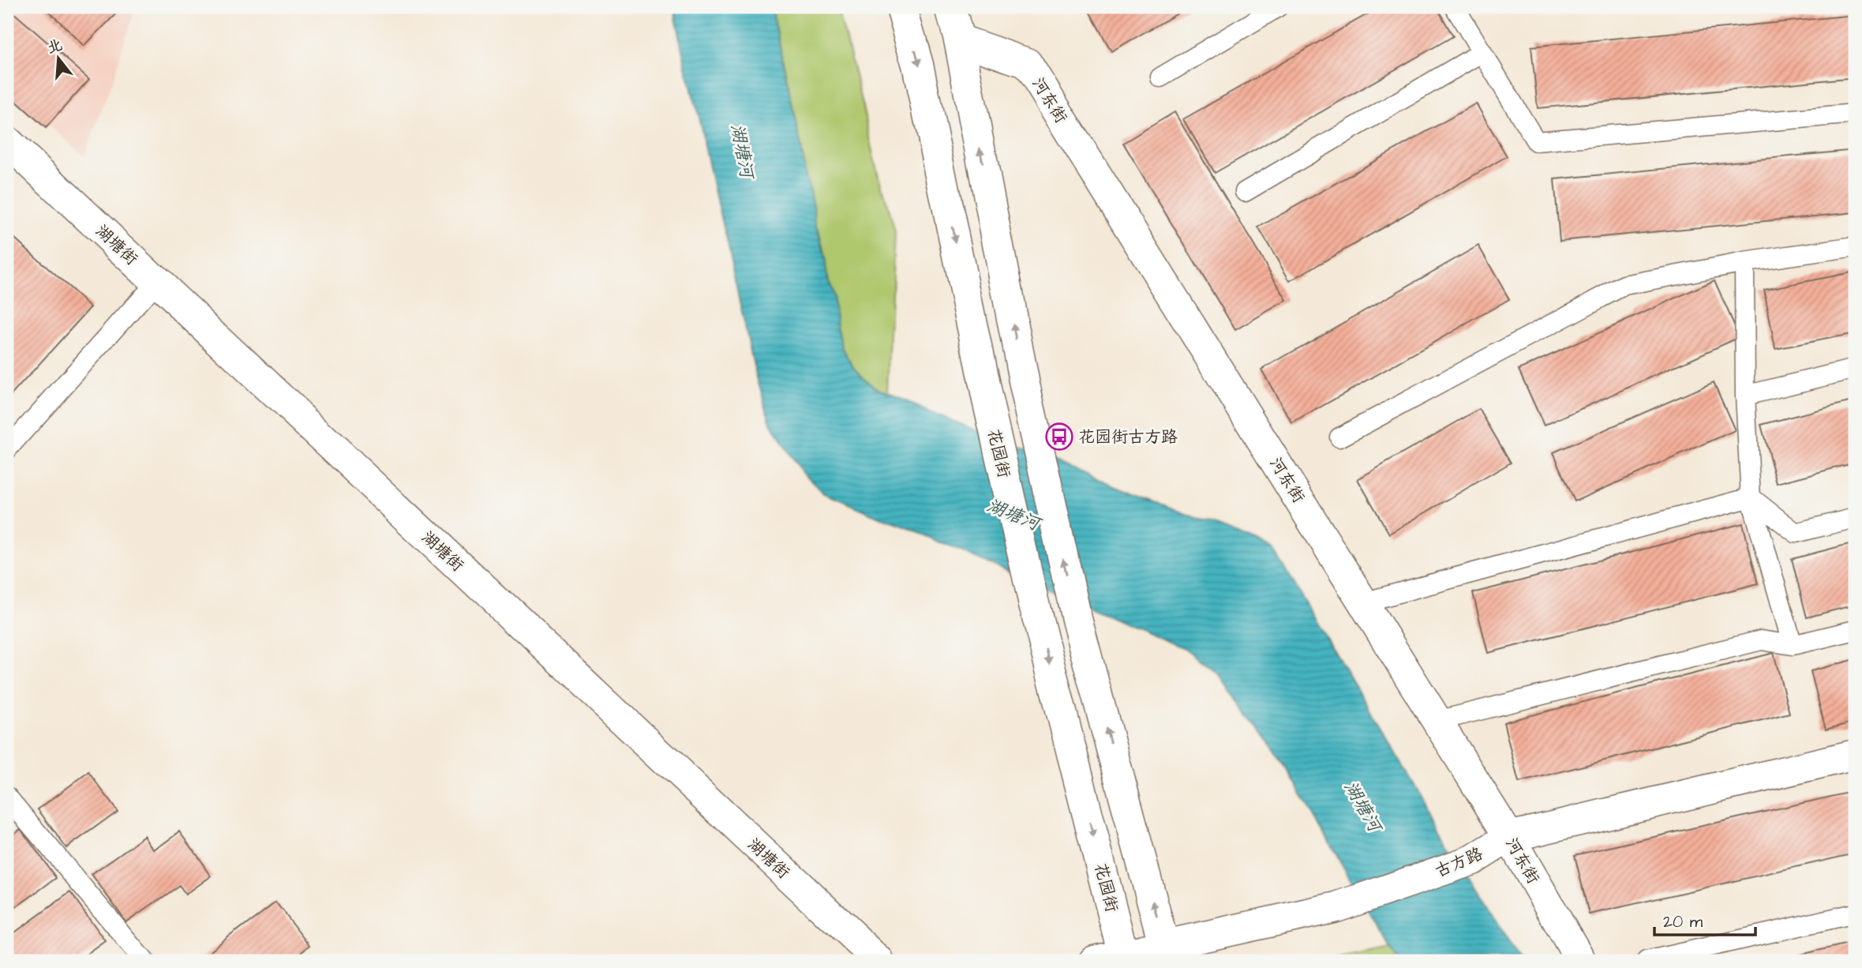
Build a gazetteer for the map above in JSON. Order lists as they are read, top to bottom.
{
  "streets": {
    "street": [
      "河东街",
      "湖塘街",
      "花园街",
      "古方路"
    ]
  },
  "crossings": [
    ["河东街", "古方路"],
    ["花园街", "古方路"]
  ],
  "water": ["湖塘河"],
  "places": {
    "bus stop": ["花园街古方路"]
  },
  "scale_bar": "20 m",
  "north": "top"
}
